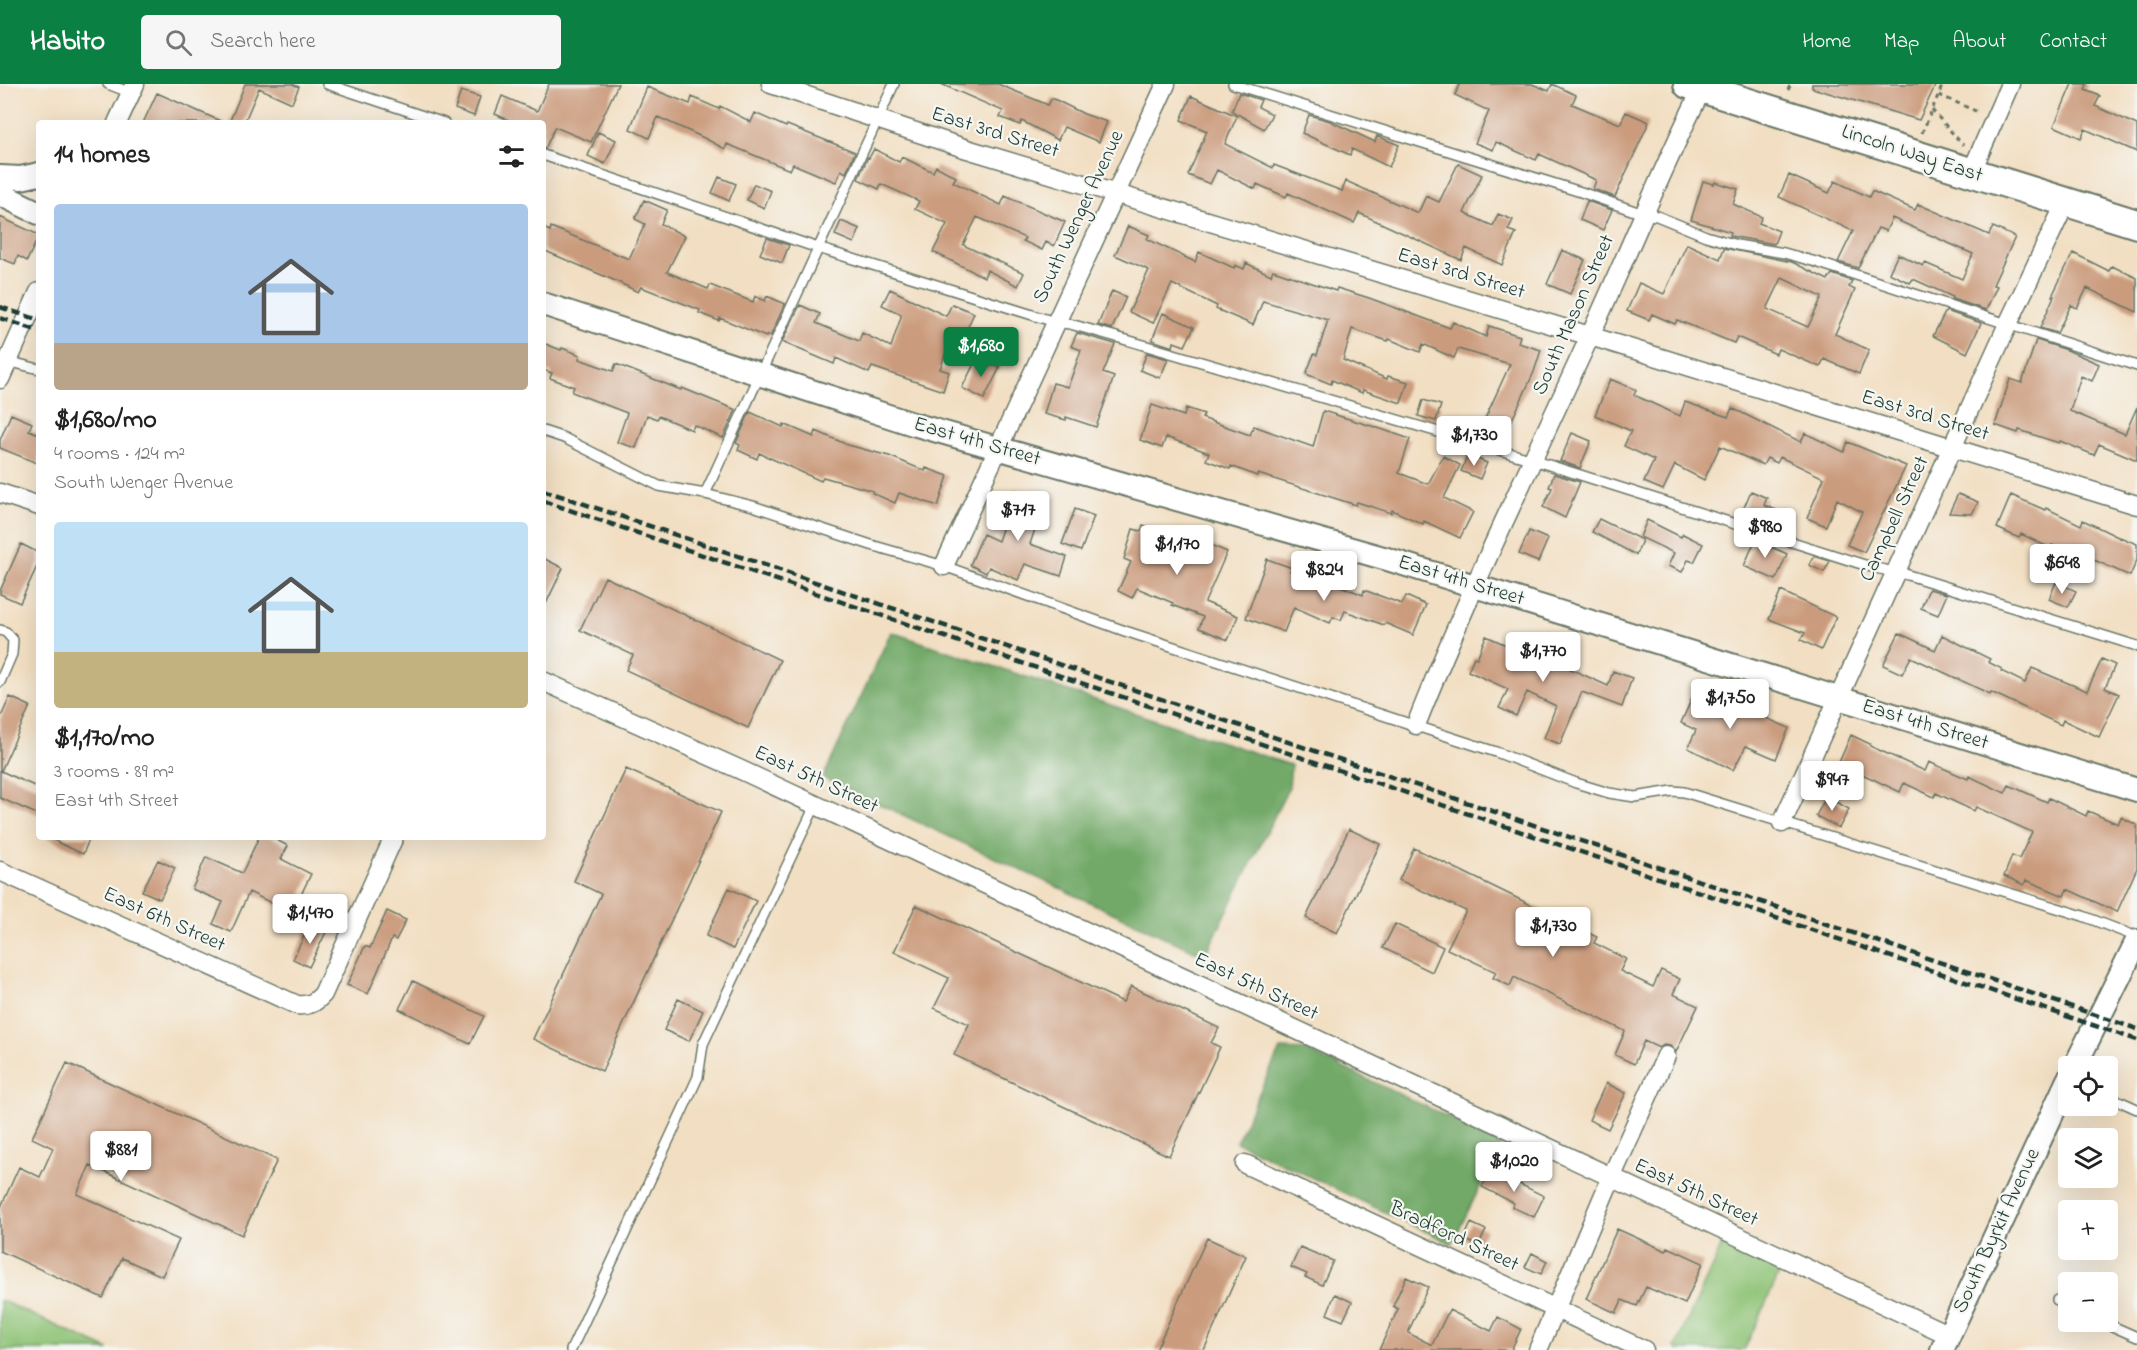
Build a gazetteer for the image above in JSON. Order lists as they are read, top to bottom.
{
  "streets": {
    "main road": ["Lincoln Way East"],
    "street": [
      "East 3rd Street",
      "South Wenger Avenue",
      "South Mason Street",
      "East 4th Street",
      "Campbell Street",
      "East 5th Street",
      "East 6th Street",
      "South Byrkit Avenue",
      "Bradford Street"
    ]
  },
  "crossings": [
    ["East 3rd Street", "South Wenger Avenue"],
    ["East 3rd Street", "South Mason Street"],
    ["East 3rd Street", "Campbell Street"],
    ["Lincoln Way East", "South Mason Street"],
    ["Lincoln Way East", "Campbell Street"],
    ["South Wenger Avenue", "East 4th Street"],
    ["South Mason Street", "East 4th Street"],
    ["East 4th Street", "Campbell Street"],
    ["East 5th Street", "South Byrkit Avenue"]
  ],
  "page": {
    "header": "Habito",
    "search": "Search here",
    "nav": [
      "Home",
      "Map",
      "About",
      "Contact"
    ],
    "heading": "14 homes",
    "list": [
      {
        "name": "$1,680/mo",
        "note": "4 rooms · 124 m² · South Wenger Avenue"
      },
      {
        "name": "$1,170/mo",
        "note": "3 rooms · 89 m² · East 4th Street"
      }
    ],
    "price": [
      "$1,680",
      "$1,730",
      "$717",
      "$980",
      "$1,170",
      "$648",
      "$824",
      "$1,770",
      "$1,750",
      "$947",
      "$1,470",
      "$1,730",
      "$881",
      "$1,020"
    ],
    "map_buttons": ["+", "−"]
  }
}
